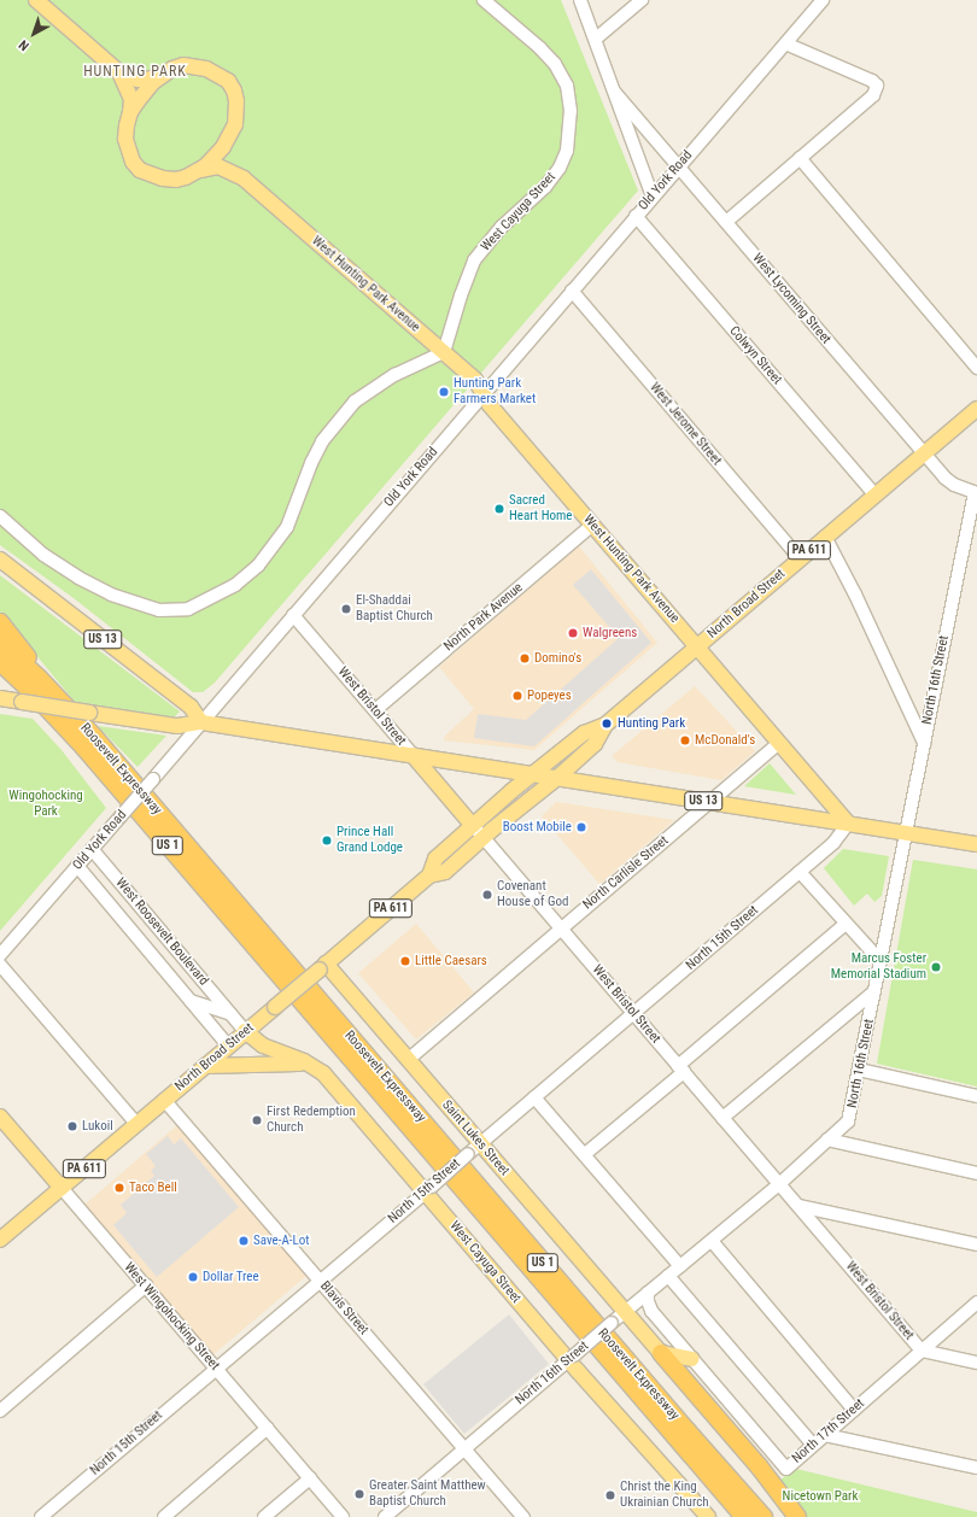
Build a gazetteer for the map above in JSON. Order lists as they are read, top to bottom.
{
  "streets": {
    "highway": ["Roosevelt Expressway", "US 1"],
    "main road": [
      "West Cayuga Street",
      "West Hunting Park Avenue",
      "PA 611",
      "North Broad Street",
      "US 13",
      "West Bristol Street",
      "Saint Lukes Street",
      "West Wingohocking Street"
    ],
    "street": [
      "Old York Road",
      "West Lycoming Street",
      "Colwyn Street",
      "West Jerome Street",
      "North Park Avenue",
      "North 16th Street",
      "North Carlisle Street",
      "West Roosevelt Boulevard",
      "North 15th Street",
      "Blavis Street",
      "North 17th Street"
    ]
  },
  "crossings": [
    ["Old York Road", "West Hunting Park Avenue"],
    ["Old York Road", "West Lycoming Street"],
    ["Old York Road", "Colwyn Street"],
    ["Old York Road", "West Jerome Street"],
    ["Old York Road", "US 13"],
    ["Old York Road", "West Bristol Street"],
    ["Old York Road", "West Roosevelt Boulevard"],
    ["West Cayuga Street", "West Hunting Park Avenue"],
    ["West Cayuga Street", "North Broad Street"],
    ["West Cayuga Street", "North 16th Street"],
    ["West Cayuga Street", "West Roosevelt Boulevard"],
    ["West Cayuga Street", "North 15th Street"],
    ["West Hunting Park Avenue", "North Broad Street"],
    ["West Hunting Park Avenue", "North Park Avenue"],
    ["West Hunting Park Avenue", "US 13"],
    ["West Hunting Park Avenue", "North Carlisle Street"],
    ["West Hunting Park Avenue", "North 15th Street"],
    ["West Lycoming Street", "North Broad Street"],
    ["West Lycoming Street", "North 16th Street"],
    ["Colwyn Street", "North Broad Street"],
    ["West Jerome Street", "North Broad Street"],
    ["North Broad Street", "US 13"],
    ["North Broad Street", "West Bristol Street"],
    ["North Broad Street", "West Roosevelt Boulevard"],
    ["North Broad Street", "Saint Lukes Street"],
    ["North Broad Street", "Blavis Street"],
    ["North Broad Street", "West Wingohocking Street"],
    ["North Park Avenue", "West Bristol Street"],
    ["US 13", "North 16th Street"],
    ["US 13", "West Bristol Street"],
    ["US 13", "North Carlisle Street"],
    ["US 13", "North 15th Street"],
    ["North 16th Street", "West Bristol Street"],
    ["North 16th Street", "Saint Lukes Street"],
    ["North 16th Street", "Blavis Street"],
    ["North 16th Street", "North 17th Street"],
    ["West Bristol Street", "North Carlisle Street"],
    ["West Bristol Street", "North 15th Street"],
    ["West Bristol Street", "North 17th Street"],
    ["Roosevelt Expressway", "US 1"],
    ["North Carlisle Street", "Saint Lukes Street"],
    ["North 15th Street", "Saint Lukes Street"],
    ["North 15th Street", "Blavis Street"],
    ["North 15th Street", "West Wingohocking Street"]
  ],
  "districts": ["HUNTING PARK"],
  "parks": ["Wingohocking Park", "Nicetown Park"],
  "places": [
    "Hunting Park Farmers Market",
    "Sacred Heart Home",
    "El-Shaddai Baptist Church",
    "Walgreens",
    "Domino's",
    "Popeyes",
    "Hunting Park",
    "McDonald's",
    "Boost Mobile",
    "Prince Hall Grand Lodge",
    "Covenant House of God",
    "Little Caesars",
    "Marcus Foster Memorial Stadium",
    "First Redemption Church",
    "Lukoil",
    "Taco Bell",
    "Save-A-Lot",
    "Dollar Tree",
    "Greater Saint Matthew Baptist Church",
    "Christ the King Ukrainian Church"
  ],
  "north": "bottom left"
}
